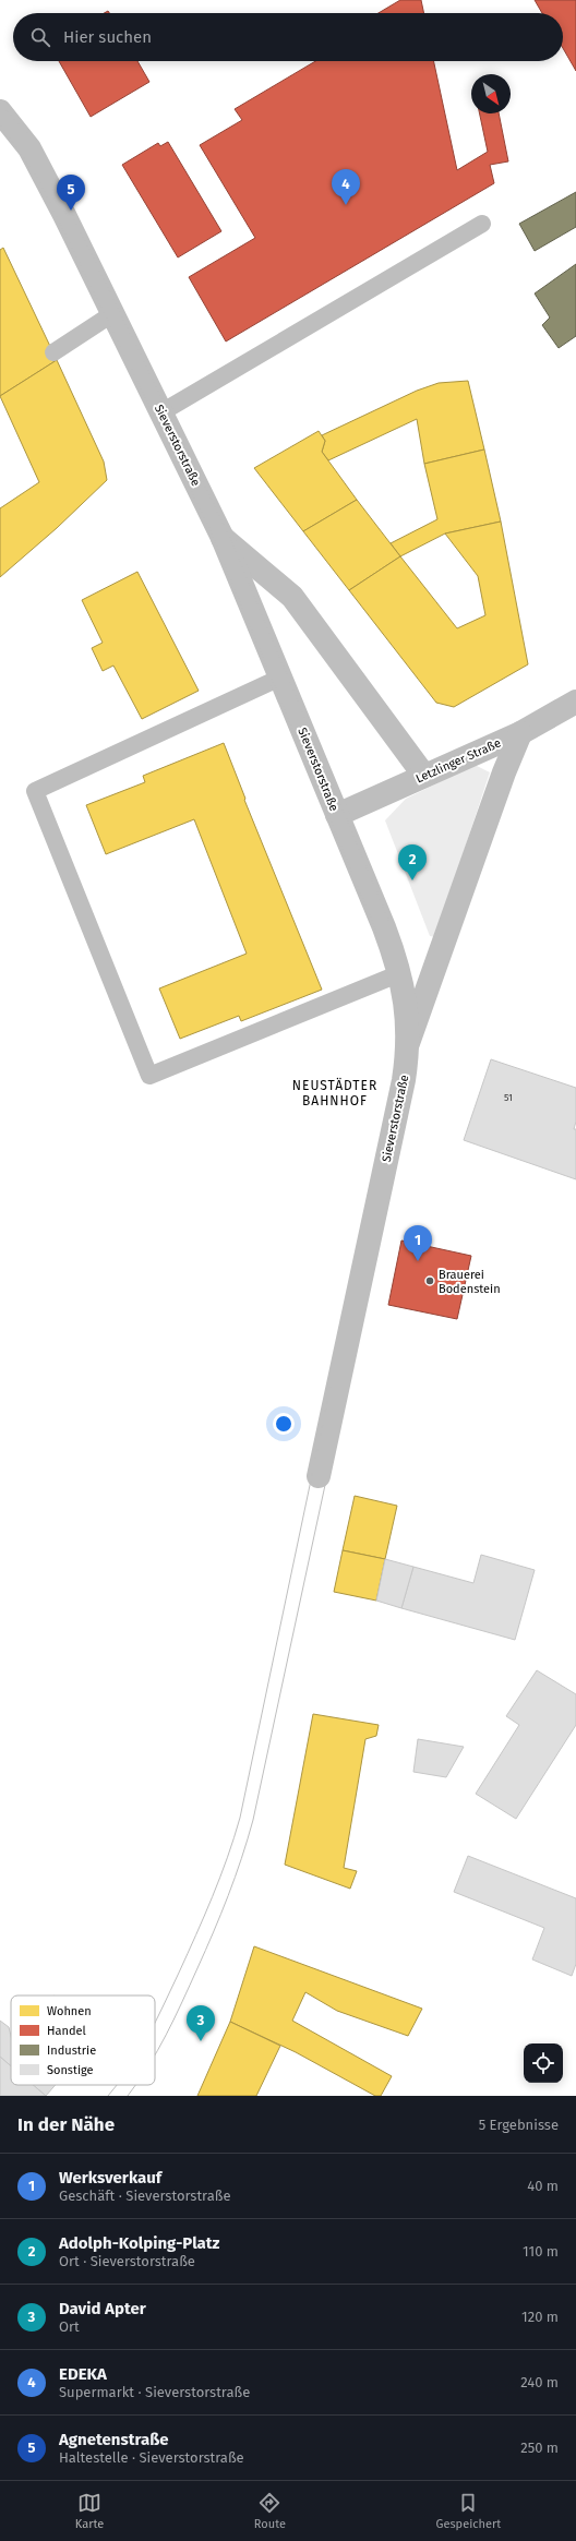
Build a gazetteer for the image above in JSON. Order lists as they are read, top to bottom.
{
  "streets": {
    "street": ["Sieverstorstraße", "Letzlinger Straße"]
  },
  "crossings": [
    ["Sieverstorstraße", "Letzlinger Straße"]
  ],
  "districts": ["NEUSTÄDTER BAHNHOF"],
  "places": ["Brauerei Bodenstein"],
  "house_numbers": ["51"],
  "legend": [
    "Wohnen",
    "Handel",
    "Industrie",
    "Sonstige"
  ],
  "north": "bottom right",
  "page": {
    "search": "Hier suchen",
    "pins": [
      "4",
      "5",
      "2",
      "1",
      "3"
    ],
    "heading": ["In der Nähe", "5 Ergebnisse"],
    "list": [
      {
        "mark": "1",
        "name": "Werksverkauf",
        "note": "Geschäft · Sieverstorstraße",
        "value": "40 m"
      },
      {
        "mark": "2",
        "name": "Adolph-Kolping-Platz",
        "note": "Ort · Sieverstorstraße",
        "value": "110 m"
      },
      {
        "mark": "3",
        "name": "David Apter",
        "note": "Ort",
        "value": "120 m"
      },
      {
        "mark": "4",
        "name": "EDEKA",
        "note": "Supermarkt · Sieverstorstraße",
        "value": "240 m"
      },
      {
        "mark": "5",
        "name": "Agnetenstraße",
        "note": "Haltestelle · Sieverstorstraße",
        "value": "250 m"
      }
    ],
    "nav": ["Karte", "Route", "Gespeichert"]
  }
}
